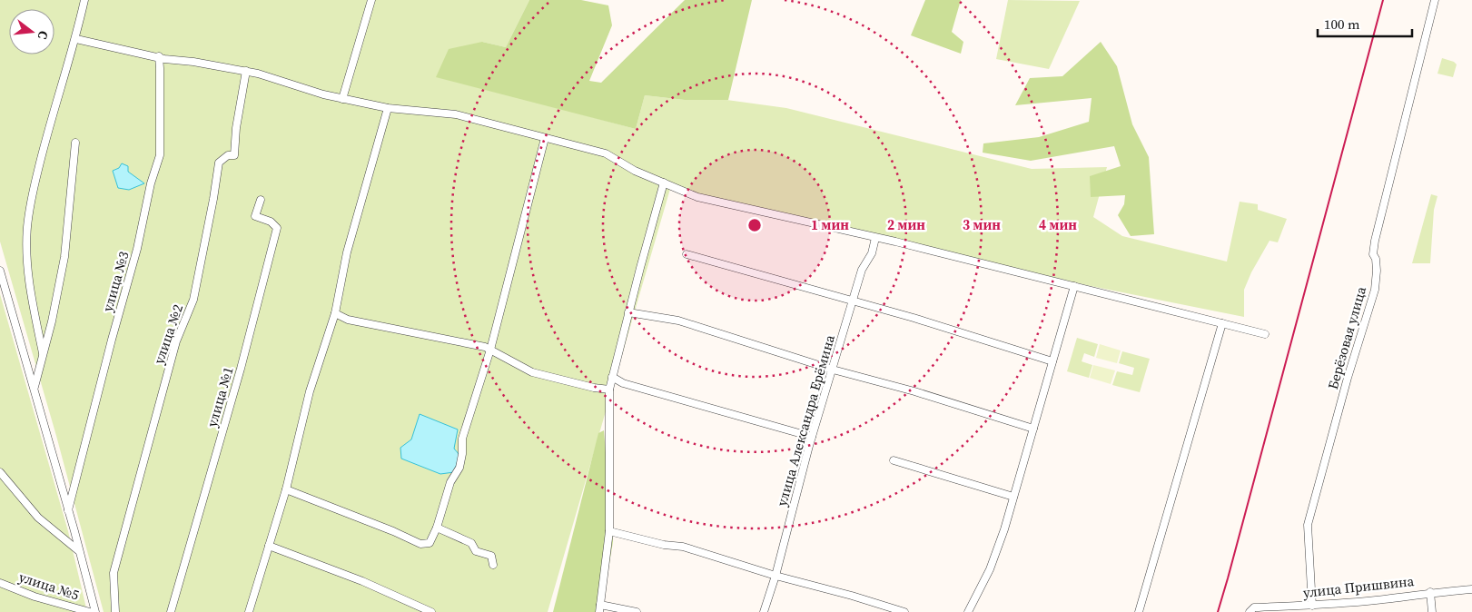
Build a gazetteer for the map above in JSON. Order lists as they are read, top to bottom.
{
  "streets": {
    "street": [
      "улица №3",
      "улица №2",
      "Берёзовая улица",
      "улица №1",
      "улица Александра Ерёмина",
      "улица №5",
      "улица Пришвина"
    ]
  },
  "crossings": [
    ["Берёзовая улица", "улица Пришвина"]
  ],
  "scale_bar": "100 m",
  "north": "right",
  "rings": [
    "1 мин",
    "2 мин",
    "3 мин",
    "4 мин"
  ]
}
